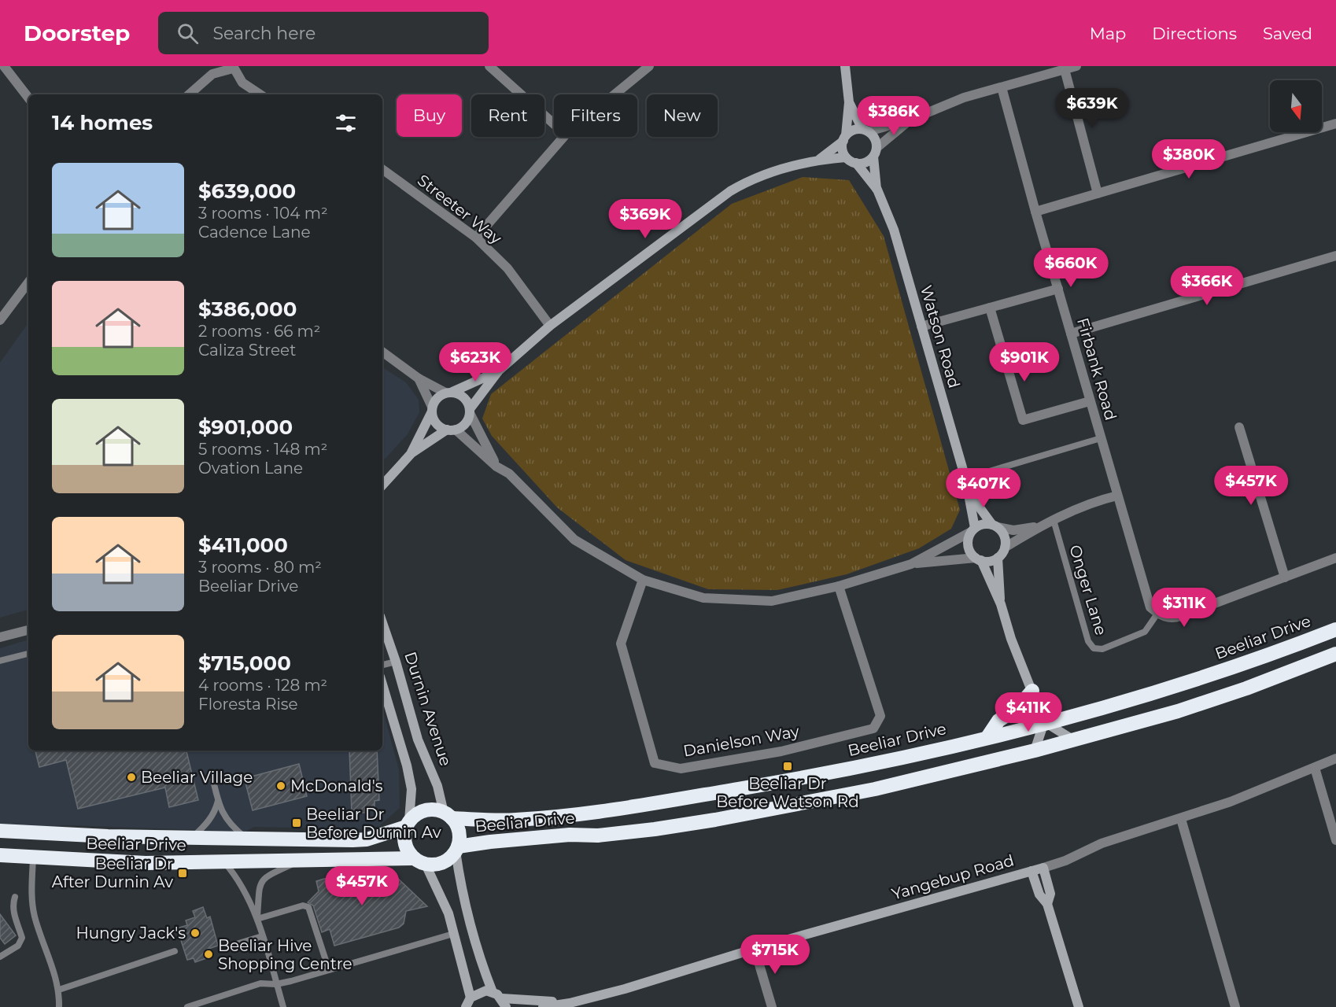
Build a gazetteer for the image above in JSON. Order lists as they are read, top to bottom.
{
  "streets": {
    "highway": ["Beeliar Drive"],
    "street": [
      "Streeter Way",
      "Watson Road",
      "Firbank Road",
      "Durnin Avenue",
      "Danielson Way",
      "Yangebup Road"
    ],
    "lane": ["Onger Lane"]
  },
  "crossings": [
    ["Firbank Road", "Onger Lane"],
    ["Beeliar Drive", "Durnin Avenue"]
  ],
  "places": {
    "transit": ["Beeliar Dr Before Watson Rd", "Beeliar Dr Before Durnin Av", "Beeliar Dr After Durnin Av"],
    "other": [
      "Beeliar Village",
      "McDonald's",
      "Hungry Jack's",
      "Beeliar Hive Shopping Centre"
    ]
  },
  "north": "bottom",
  "page": {
    "header": "Doorstep",
    "search": "Search here",
    "nav": ["Map", "Directions", "Saved"],
    "price": [
      "$639K",
      "$386K",
      "$380K",
      "$369K",
      "$660K",
      "$366K",
      "$623K",
      "$901K",
      "$457K",
      "$407K",
      "$311K",
      "$411K",
      "$457K",
      "$715K"
    ],
    "chip": [
      "Buy",
      "Rent",
      "Filters",
      "New"
    ],
    "heading": "14 homes",
    "list": [
      {
        "name": "$639,000",
        "note": "3 rooms · 104 m² · Cadence Lane"
      },
      {
        "name": "$386,000",
        "note": "2 rooms · 66 m² · Caliza Street"
      },
      {
        "name": "$901,000",
        "note": "5 rooms · 148 m² · Ovation Lane"
      },
      {
        "name": "$411,000",
        "note": "3 rooms · 80 m² · Beeliar Drive"
      },
      {
        "name": "$715,000",
        "note": "4 rooms · 128 m² · Floresta Rise"
      }
    ]
  }
}
